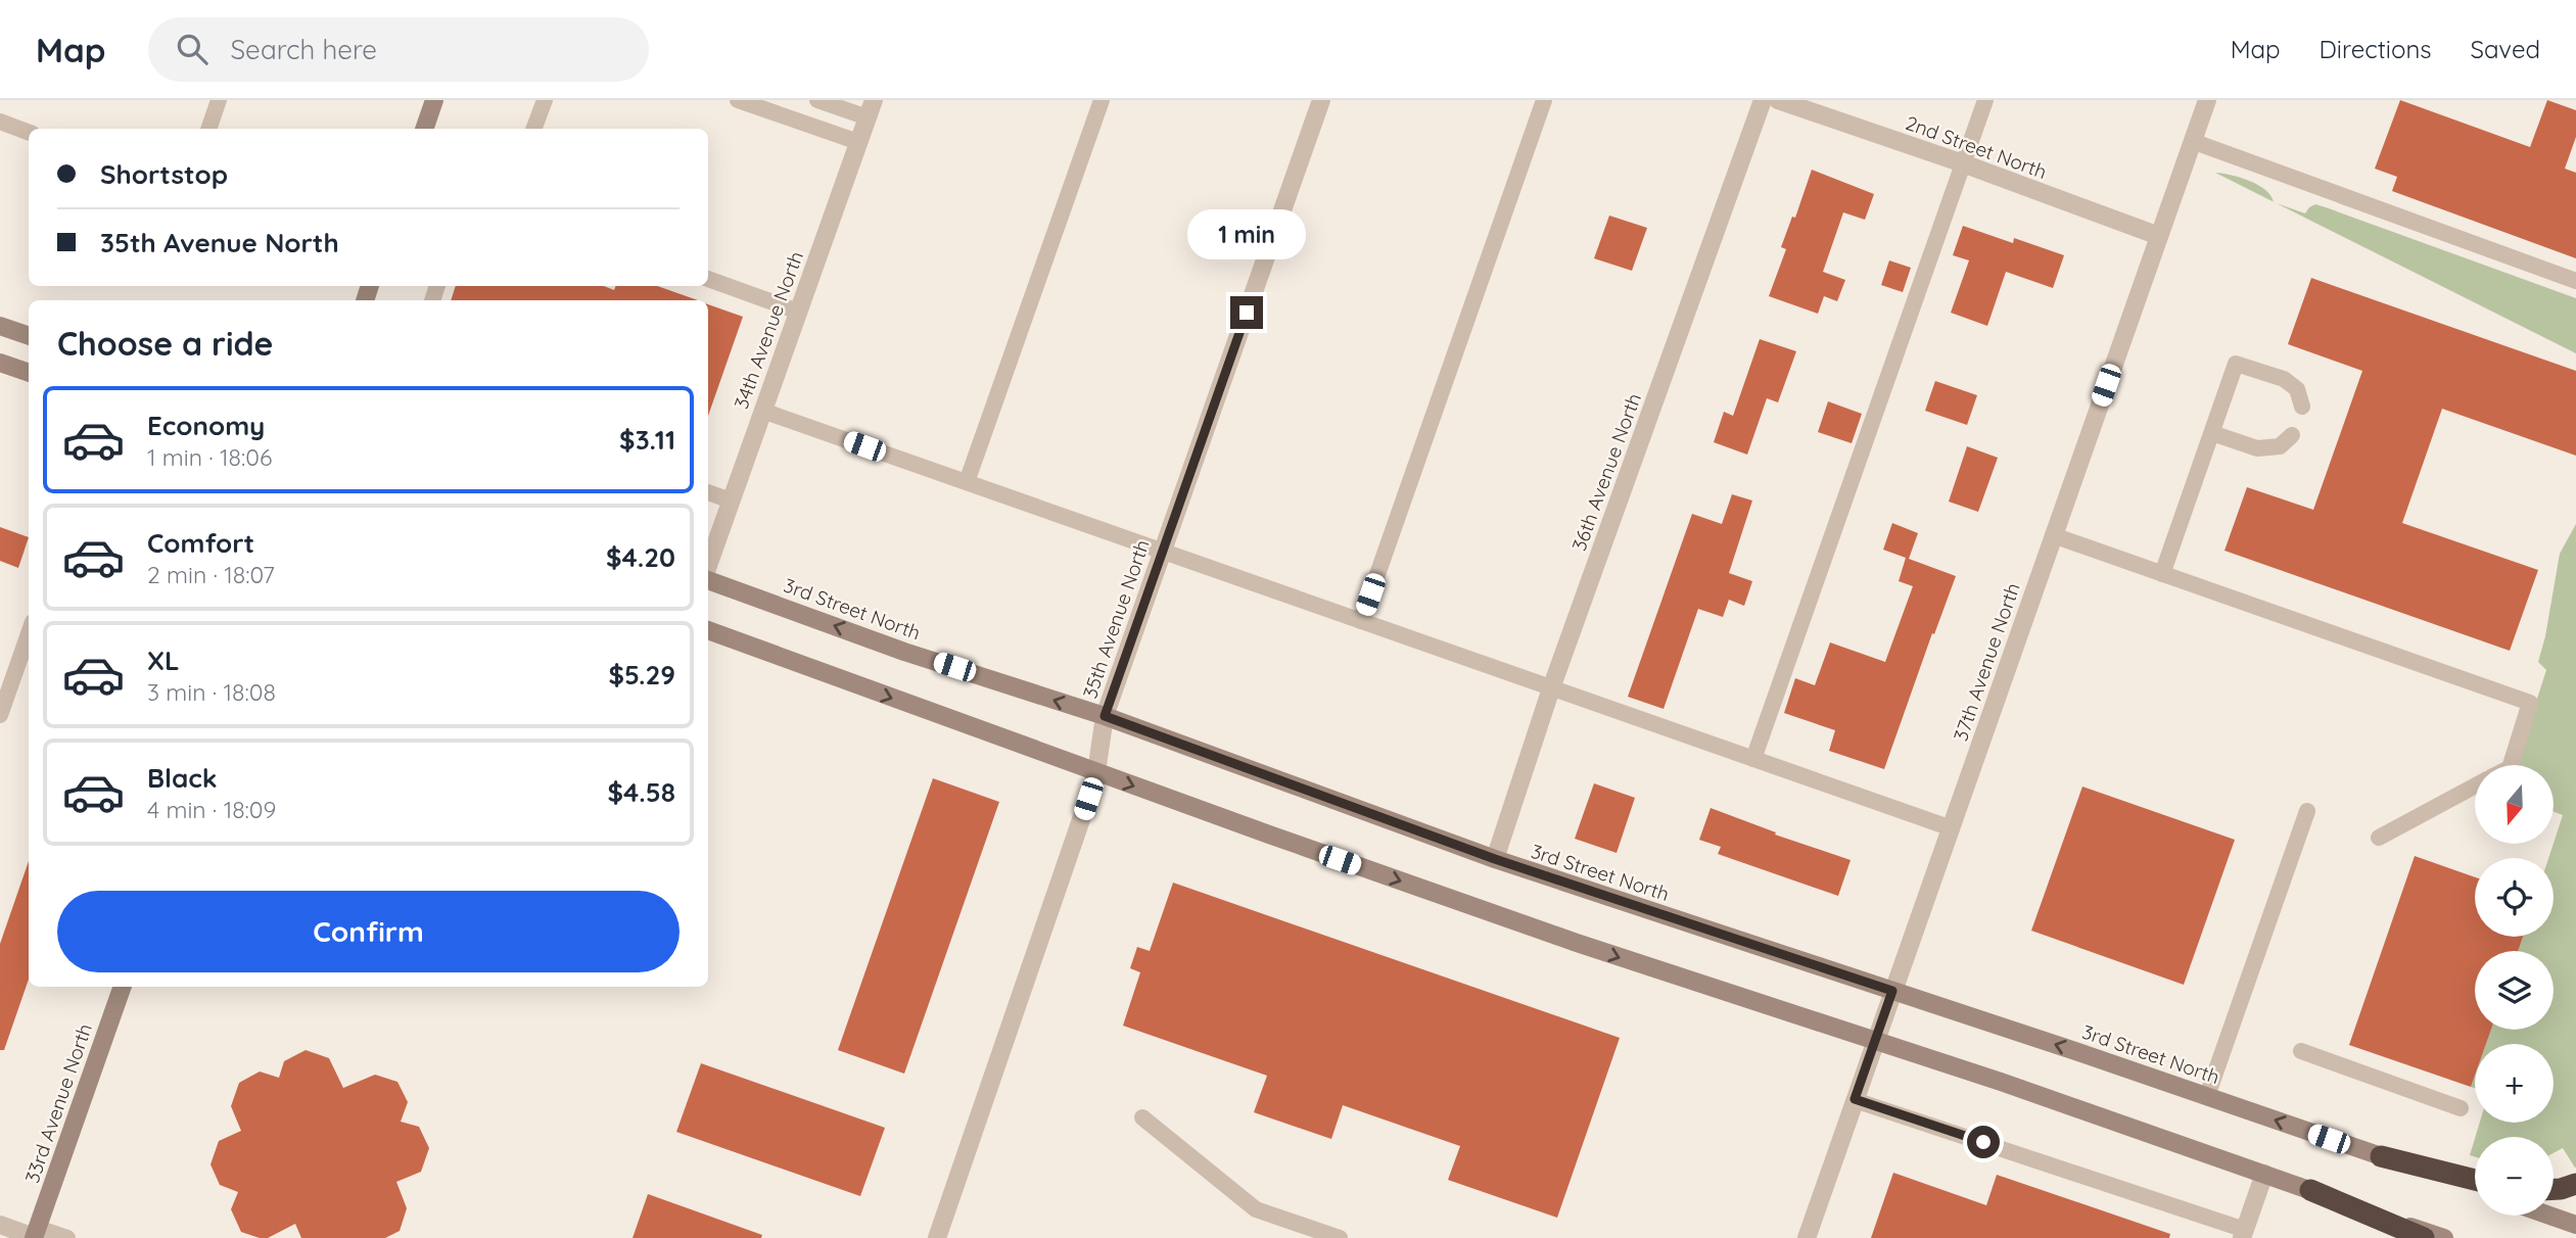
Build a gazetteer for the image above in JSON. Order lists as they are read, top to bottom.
{
  "streets": {
    "main road": ["3rd Street North", "33rd Avenue North"],
    "street": [
      "2nd Street North",
      "34th Avenue North",
      "36th Avenue North",
      "35th Avenue North",
      "37th Avenue North"
    ]
  },
  "crossings": [
    ["2nd Street North", "37th Avenue North"],
    ["36th Avenue North", "3rd Street North"],
    ["3rd Street North", "35th Avenue North"],
    ["3rd Street North", "37th Avenue North"]
  ],
  "north": "bottom",
  "page": {
    "header": "Map",
    "search": "Search here",
    "nav": ["Map", "Directions", "Saved"],
    "banner": ["Shortstop", "35th Avenue North"],
    "bubble": "1 min",
    "heading": "Choose a ride",
    "list": [
      {
        "name": "Economy",
        "note": "1 min · 18:06",
        "value": "$3.11"
      },
      {
        "name": "Comfort",
        "note": "2 min · 18:07",
        "value": "$4.20"
      },
      {
        "name": "XL",
        "note": "3 min · 18:08",
        "value": "$5.29"
      },
      {
        "name": "Black",
        "note": "4 min · 18:09",
        "value": "$4.58"
      }
    ],
    "map_buttons": ["+", "−"],
    "buttons": "Confirm"
  }
}
